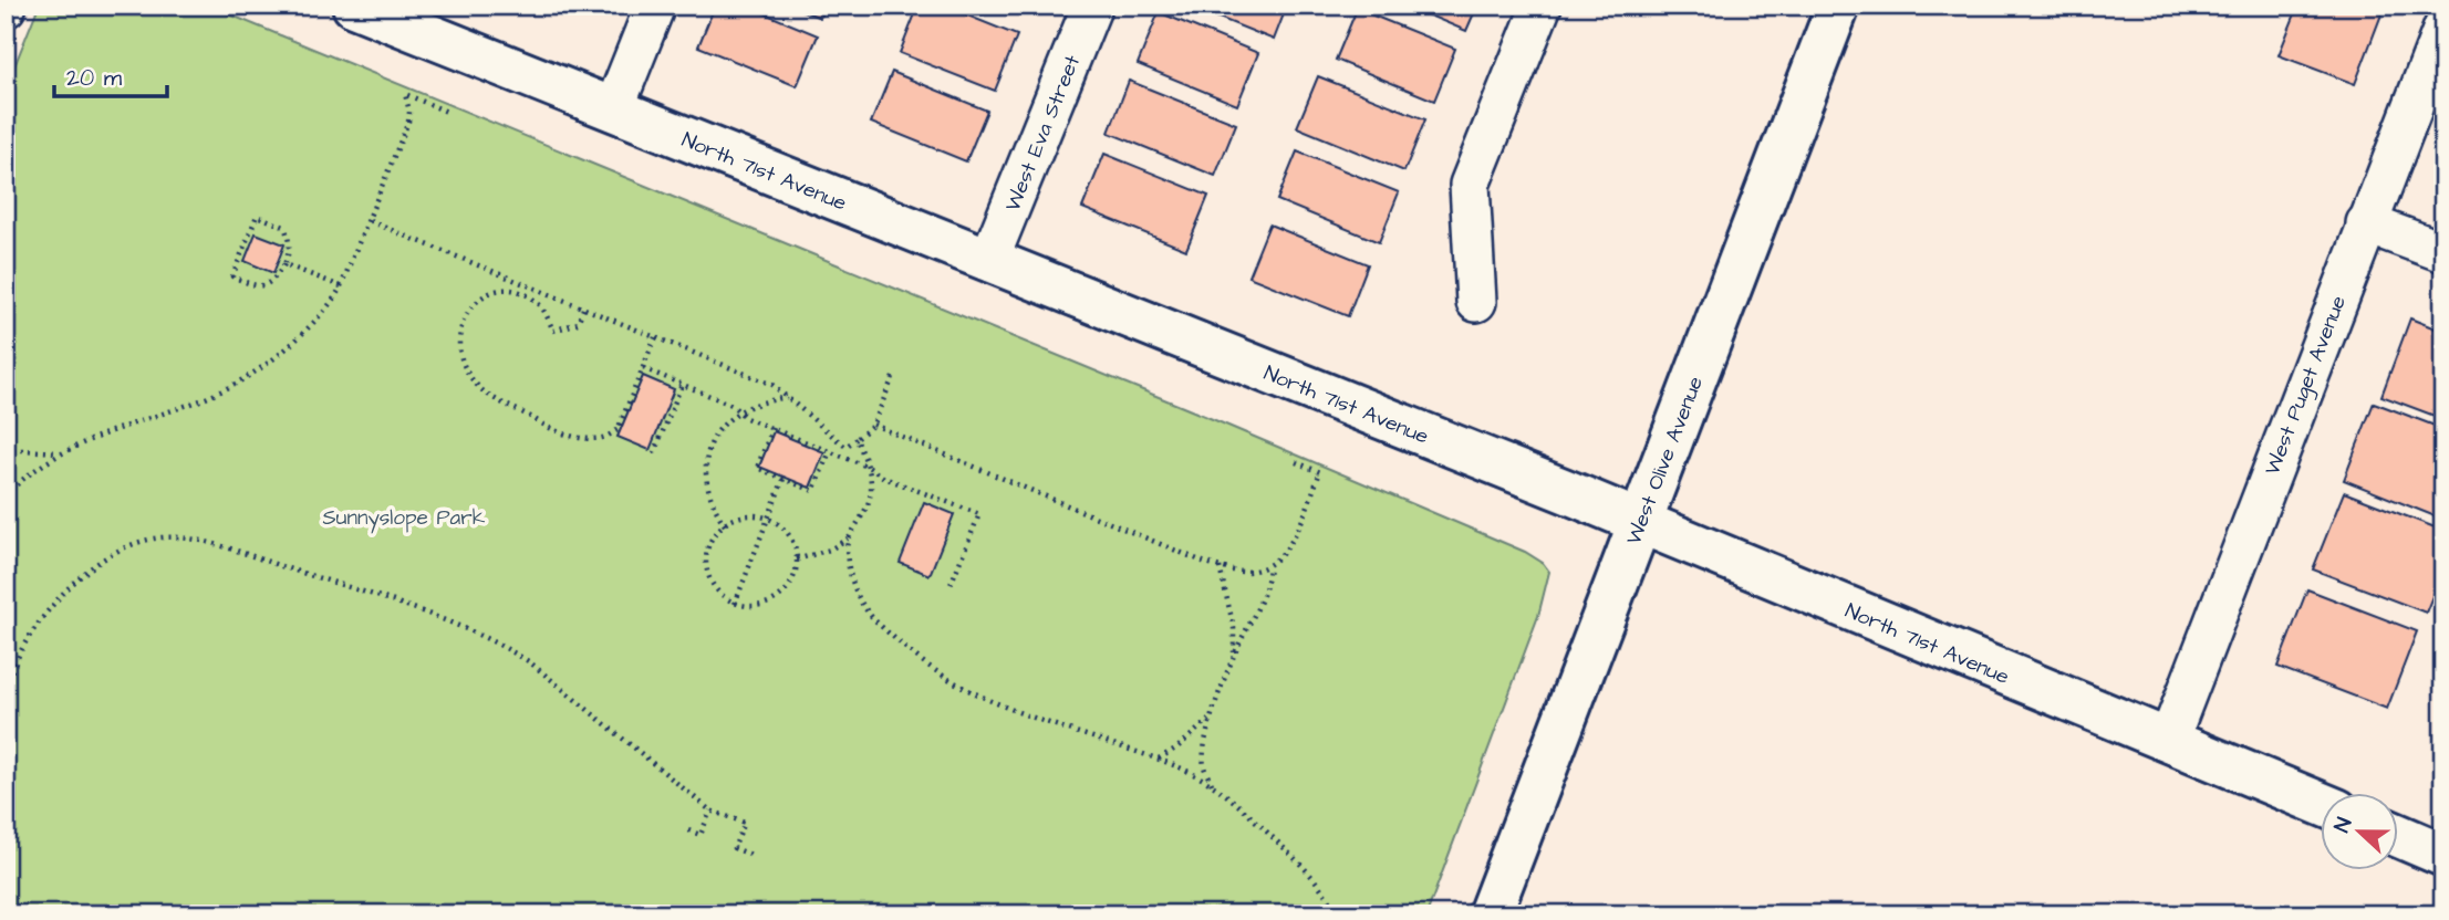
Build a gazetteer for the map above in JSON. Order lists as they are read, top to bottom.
{
  "streets": {
    "street": [
      "West Eva Street",
      "North 71st Avenue",
      "West Puget Avenue",
      "West Olive Avenue"
    ]
  },
  "crossings": [
    ["West Eva Street", "North 71st Avenue"],
    ["North 71st Avenue", "West Puget Avenue"],
    ["North 71st Avenue", "West Olive Avenue"]
  ],
  "parks": ["Sunnyslope Park"],
  "scale_bar": "20 m",
  "north": "left"
}
